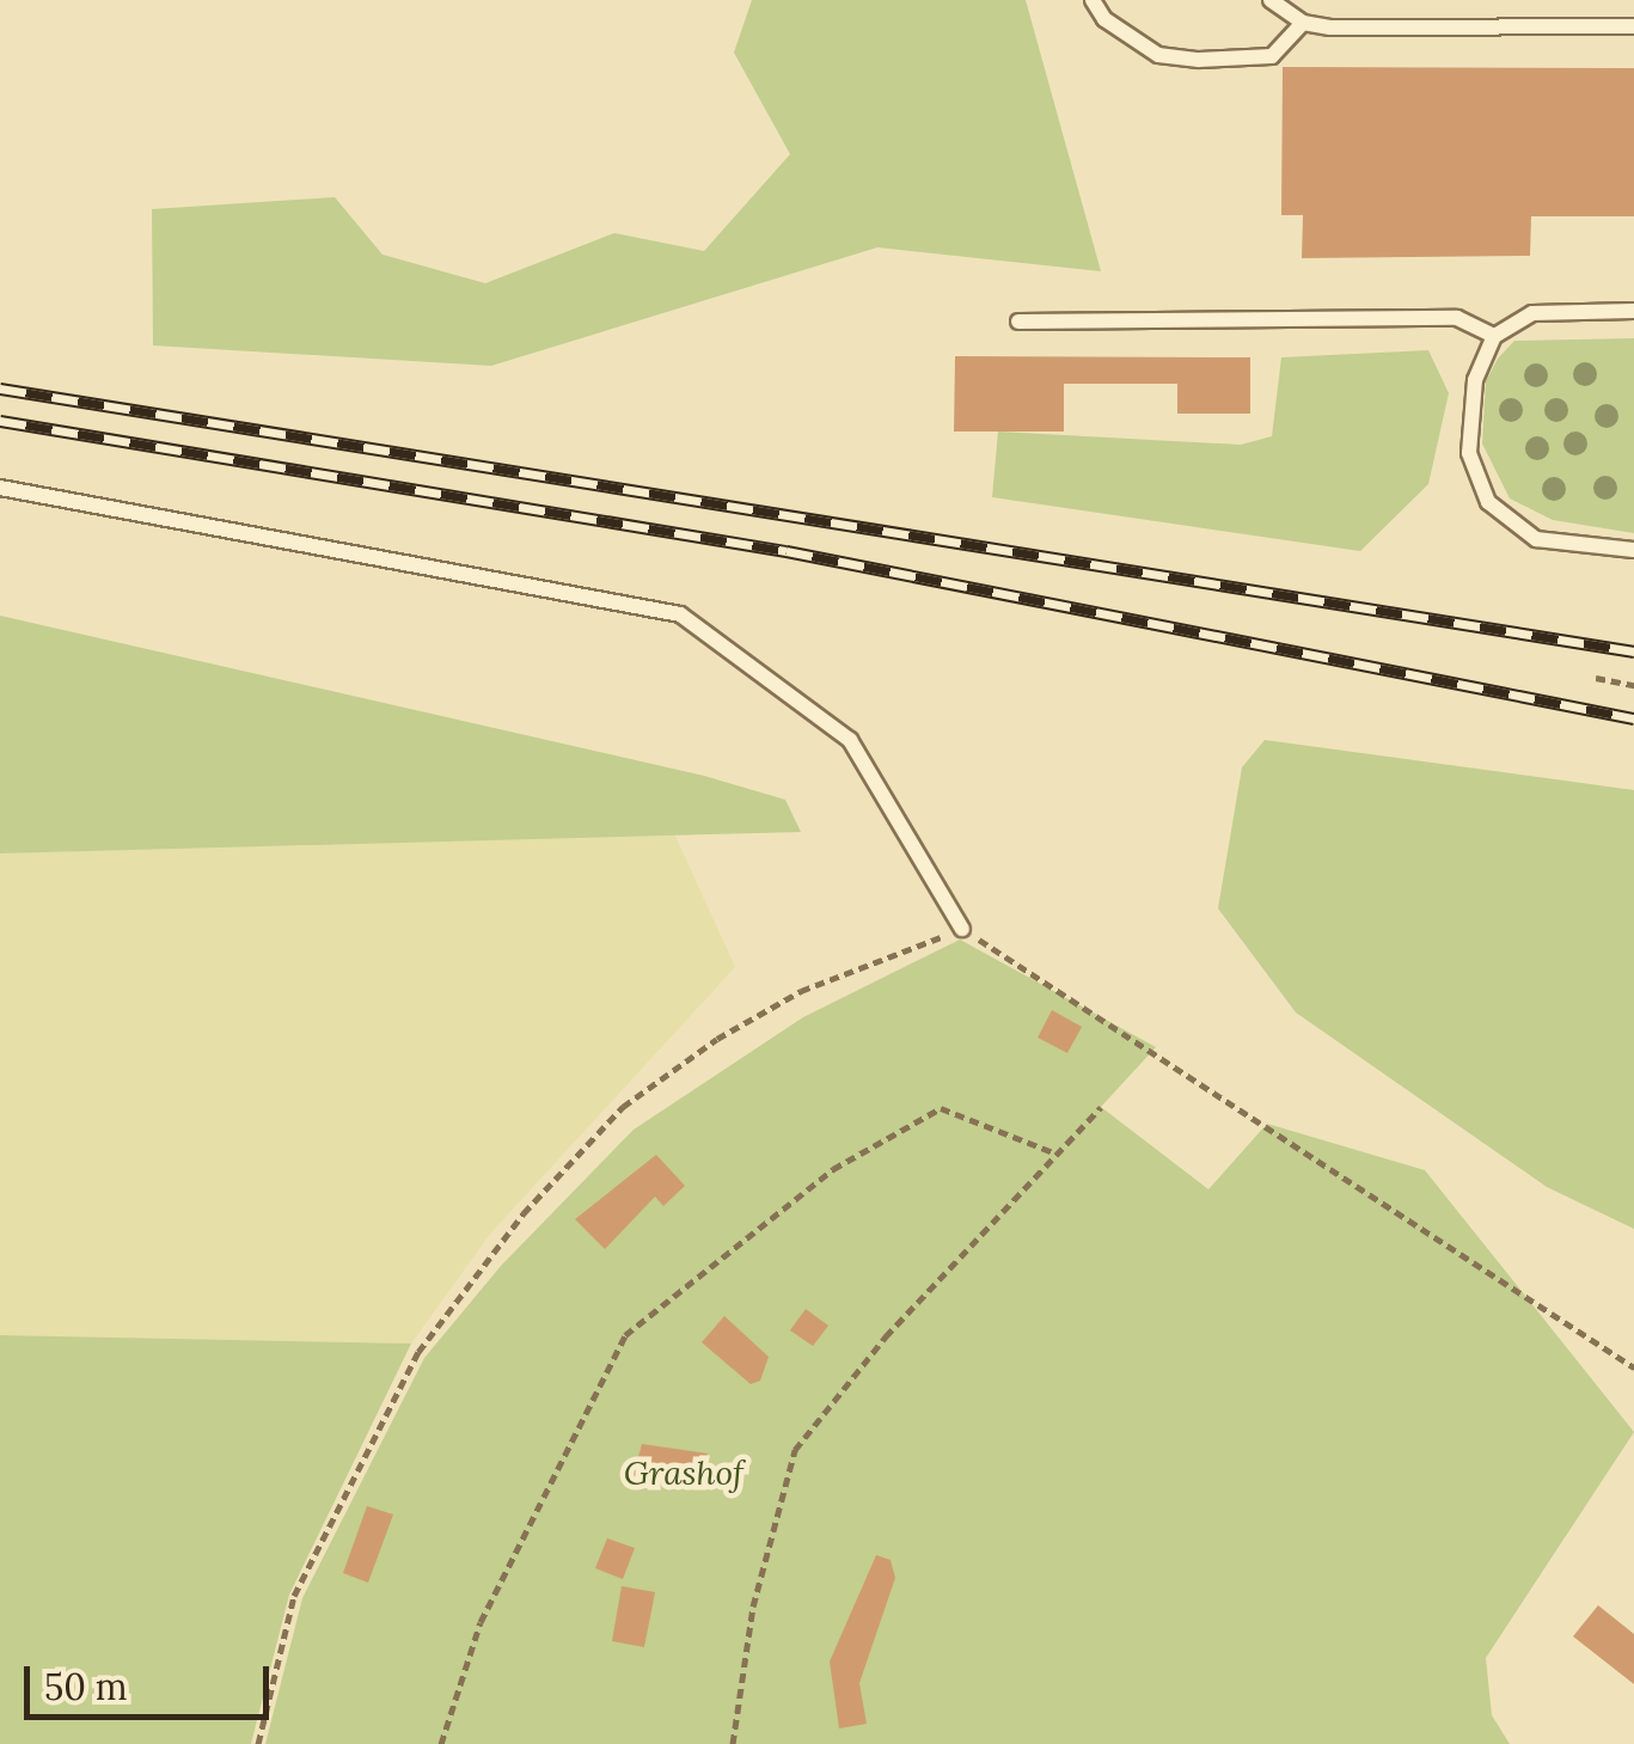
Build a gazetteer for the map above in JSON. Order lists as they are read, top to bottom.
{
  "parks": ["Grashof"],
  "scale_bar": "50 m"
}
